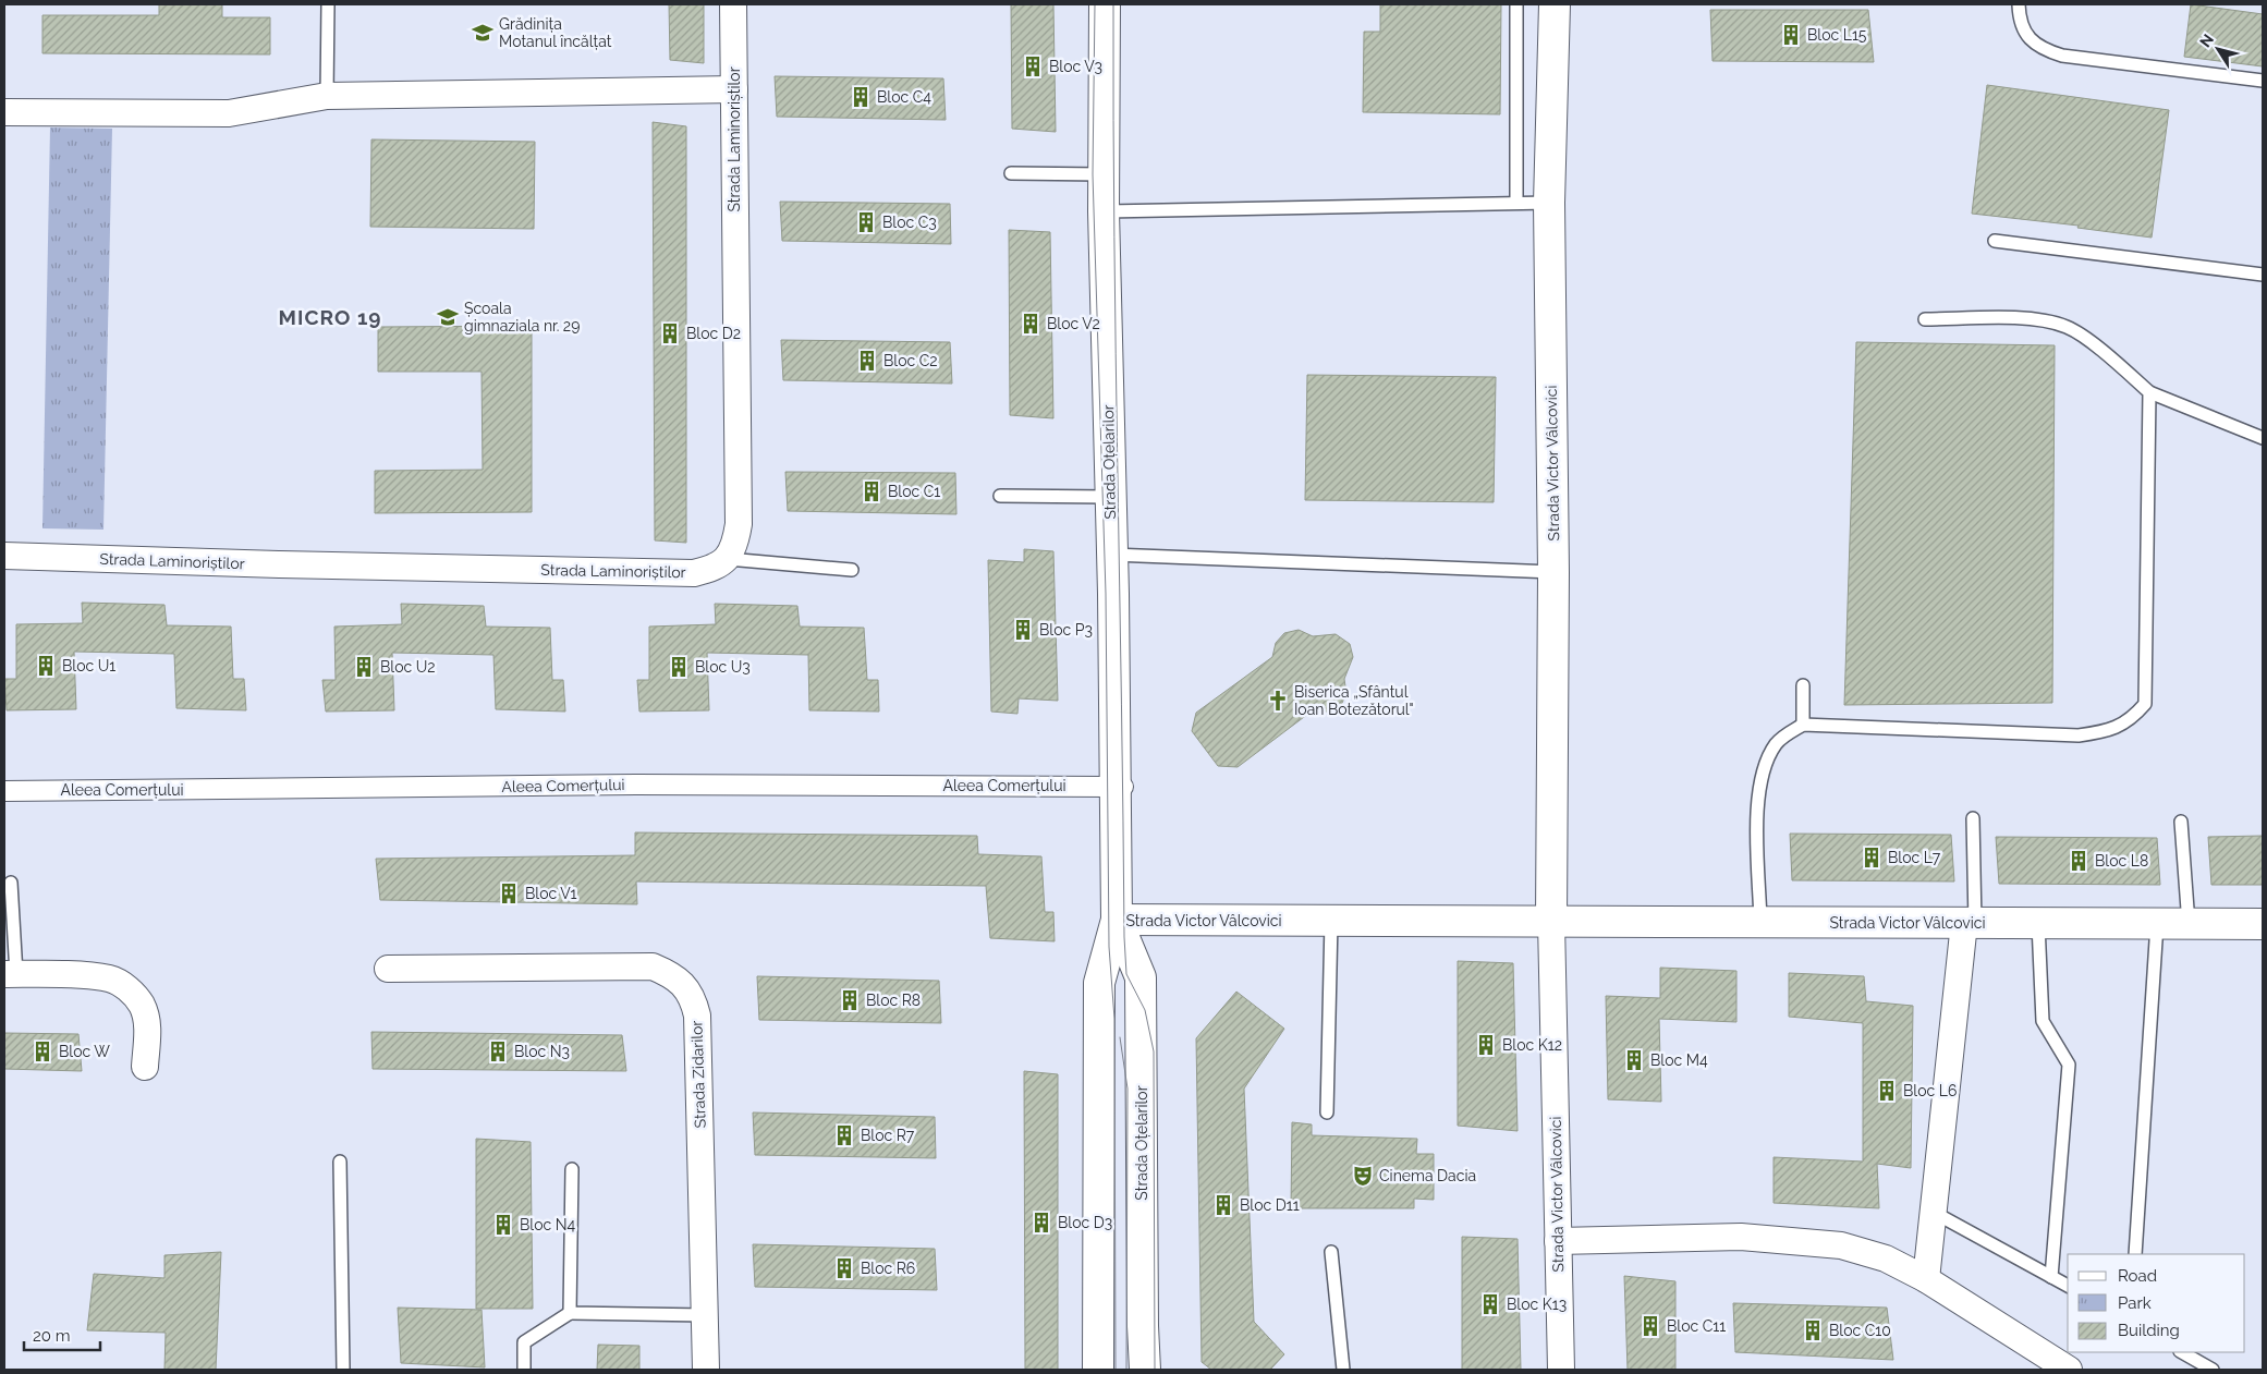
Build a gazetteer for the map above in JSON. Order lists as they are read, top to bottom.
{
  "streets": {
    "street": [
      "Strada Laminoriștilor",
      "Strada Oțelarilor",
      "Strada Victor Vâlcovici",
      "Aleea Comerțului",
      "Strada Zidarilor"
    ]
  },
  "crossings": [
    ["Strada Oțelarilor", "Strada Victor Vâlcovici"],
    ["Strada Oțelarilor", "Aleea Comerțului"]
  ],
  "districts": ["MICRO 19"],
  "places": {
    "school or university": ["Grădinița Motanul încălțat", "Școala gimnaziala nr. 29"],
    "building": [
      "Bloc L15",
      "Bloc V3",
      "Bloc C4",
      "Bloc C3",
      "Bloc V2",
      "Bloc D2",
      "Bloc C2",
      "Bloc C1",
      "Bloc P3",
      "Bloc U1",
      "Bloc U2",
      "Bloc U3",
      "Bloc L7",
      "Bloc L8",
      "Bloc V1",
      "Bloc R8",
      "Bloc K12",
      "Bloc W",
      "Bloc N3",
      "Bloc M4",
      "Bloc L6",
      "Bloc R7",
      "Bloc D11",
      "Bloc D3",
      "Bloc N4",
      "Bloc R6",
      "Bloc K13",
      "Bloc C11",
      "Bloc C10"
    ],
    "church": ["Biserica „Sfântul Ioan Botezătorul\""],
    "theatre": ["Cinema Dacia"]
  },
  "legend": ["Road", "Park", "Building"],
  "scale_bar": "20 m",
  "north": "top left"
}
